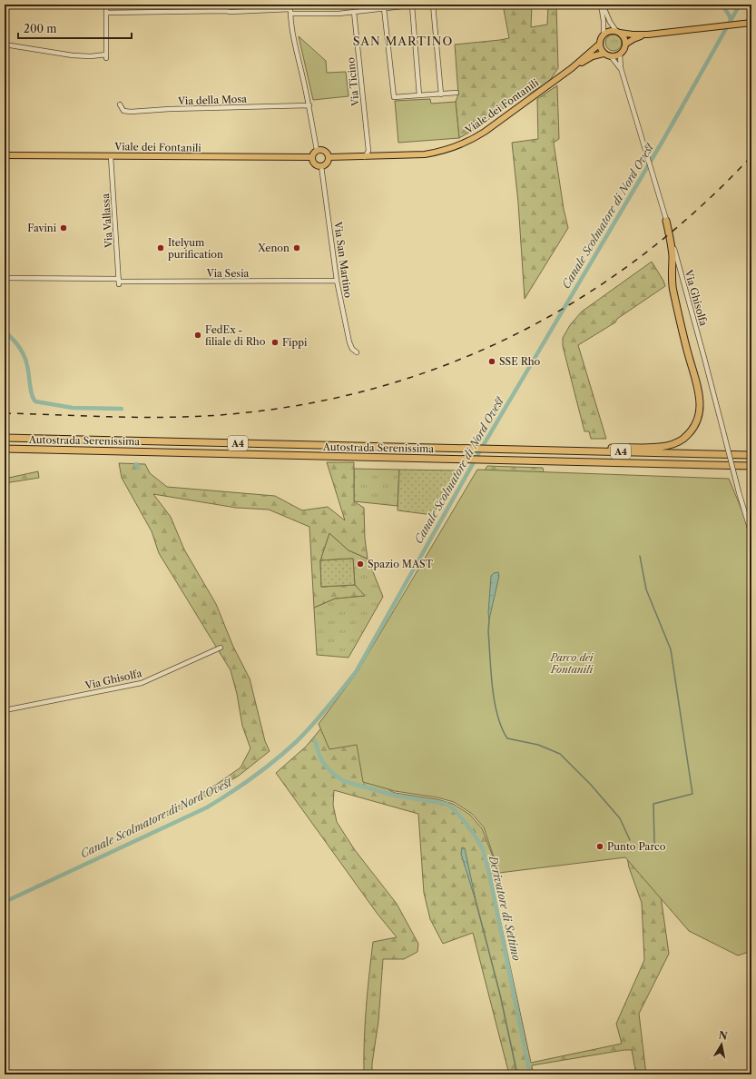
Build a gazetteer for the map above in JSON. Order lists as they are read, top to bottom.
{
  "streets": {
    "highway": ["Autostrada Serenissima", "A4"],
    "main road": ["Viale dei Fontanili"],
    "street": [
      "Via Ticino",
      "Via della Mosa",
      "Via Vallassa",
      "Via San Martino",
      "Via Sesia",
      "Via Ghisolfa"
    ]
  },
  "crossings": [
    ["Viale dei Fontanili", "Via Vallassa"],
    ["Viale dei Fontanili", "Via San Martino"],
    ["Viale dei Fontanili", "Via Ghisolfa"],
    ["Via Vallassa", "Via Sesia"],
    ["Via San Martino", "Via Sesia"]
  ],
  "districts": ["SAN MARTINO"],
  "water": ["Canale Scolmatore di Nord Ovest", "Derivatore di Settimo"],
  "parks": ["Parco dei Fontanili"],
  "places": [
    "Favini",
    "Itelyum purification",
    "Xenon",
    "FedEx - filiale di Rho",
    "Fippi",
    "SSE Rho",
    "Spazio MAST",
    "Punto Parco"
  ],
  "scale_bar": "200 m",
  "north": "top"
}
